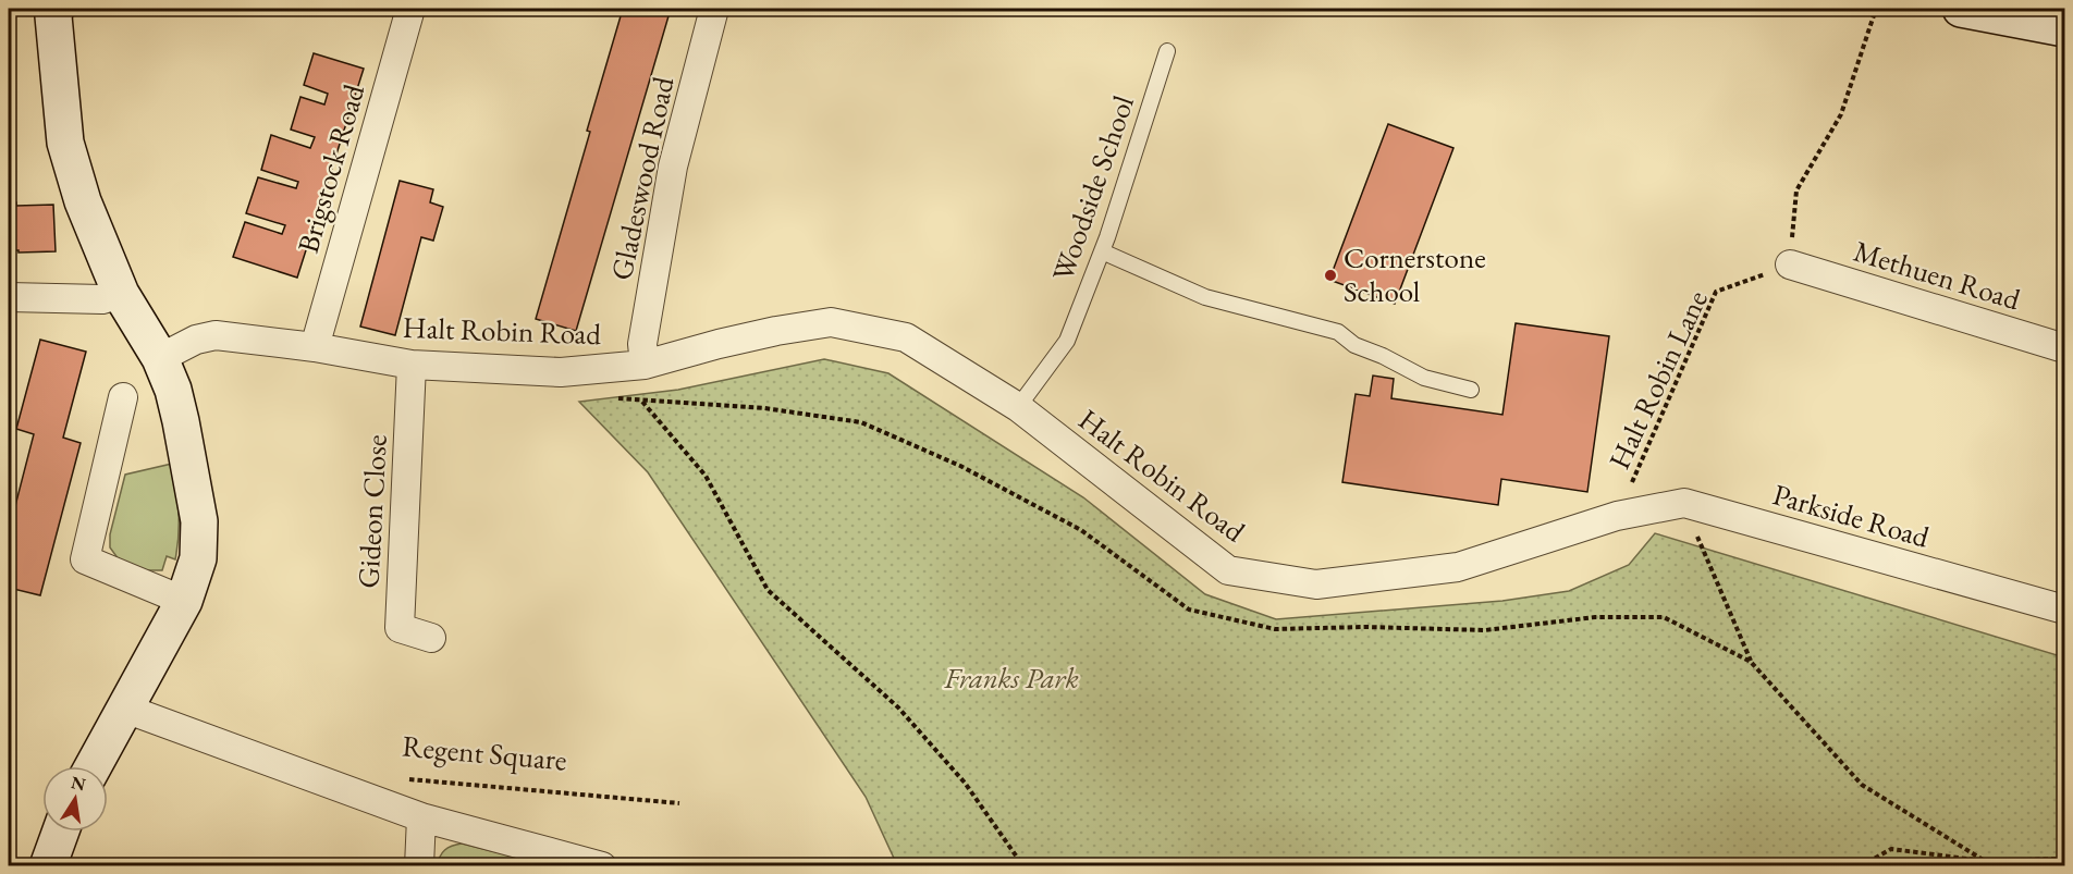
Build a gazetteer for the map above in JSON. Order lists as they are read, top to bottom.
{
  "streets": {
    "street": [
      "Brigstock Road",
      "Gladeswood Road",
      "Methuen Road",
      "Halt Robin Road",
      "Gideon Close",
      "Parkside Road"
    ],
    "lane": ["Woodside School"],
    "path": ["Halt Robin Lane", "Regent Square"]
  },
  "crossings": [
    ["Brigstock Road", "Halt Robin Road"],
    ["Gladeswood Road", "Halt Robin Road"],
    ["Woodside School", "Halt Robin Road"],
    ["Methuen Road", "Halt Robin Lane"],
    ["Halt Robin Road", "Halt Robin Lane"],
    ["Halt Robin Road", "Gideon Close"],
    ["Halt Robin Road", "Parkside Road"],
    ["Halt Robin Lane", "Parkside Road"]
  ],
  "parks": ["Franks Park"],
  "places": ["Cornerstone School"],
  "north": "top"
}
